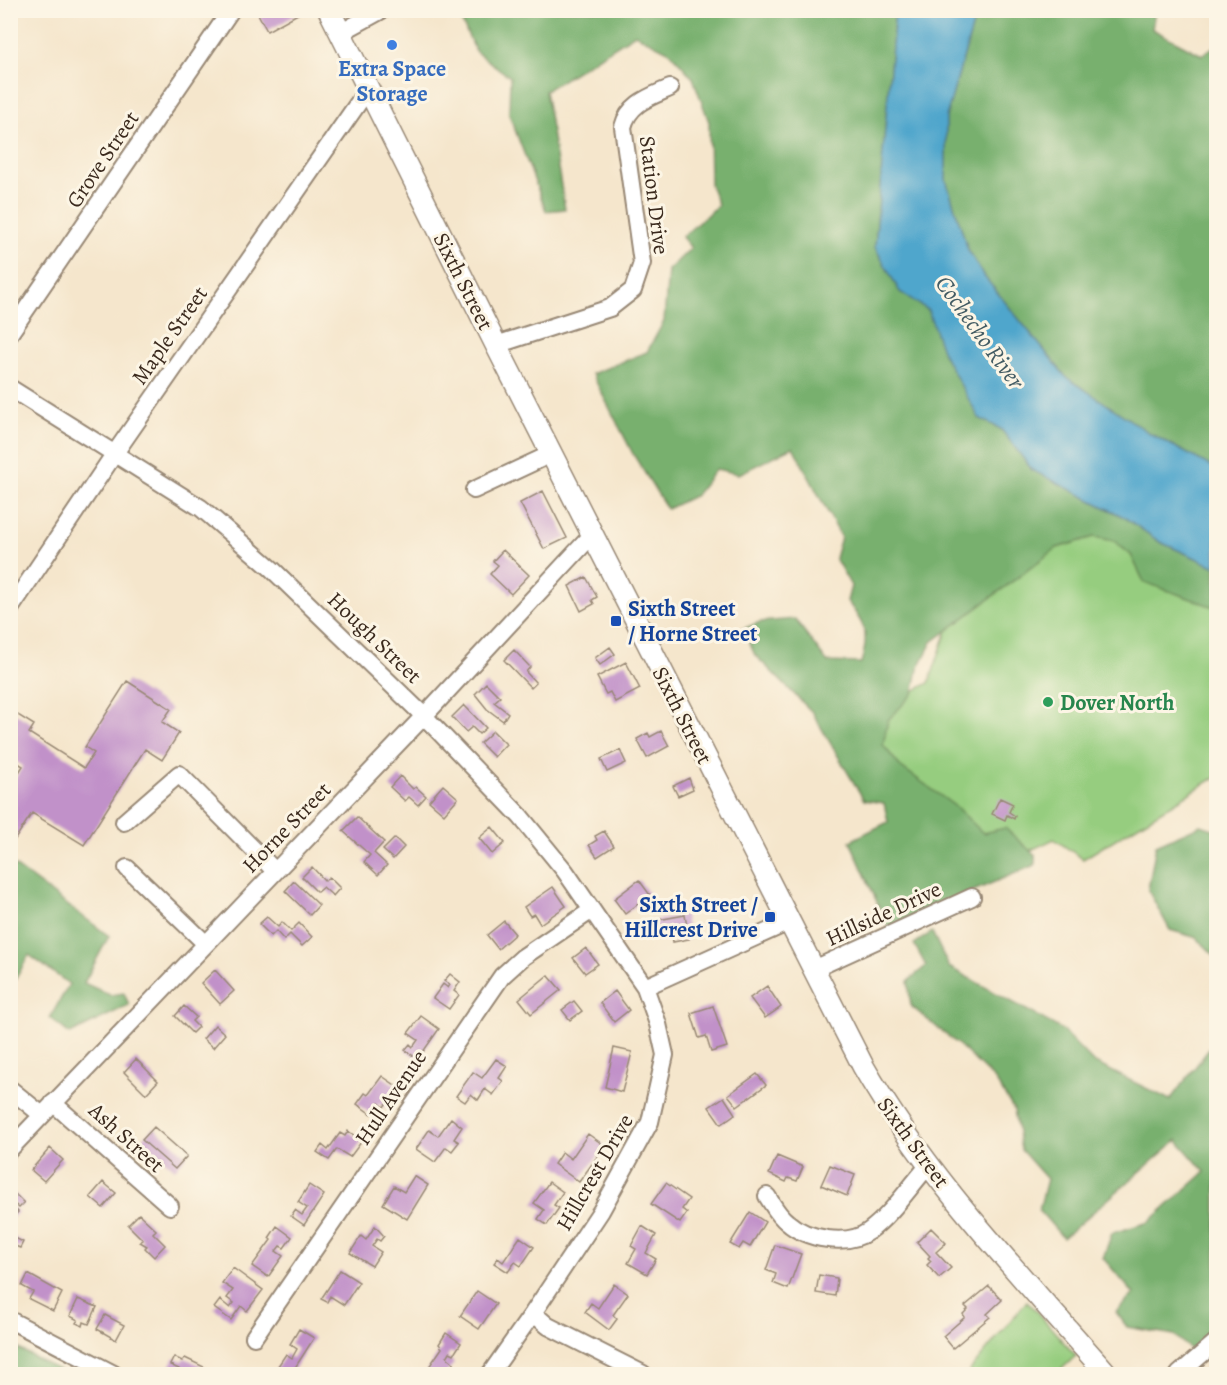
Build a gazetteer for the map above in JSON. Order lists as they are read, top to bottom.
{
  "streets": {
    "main road": ["Sixth Street"],
    "street": [
      "Grove Street",
      "Station Drive",
      "Maple Street",
      "Hough Street",
      "Horne Street",
      "Hillside Drive",
      "Hull Avenue",
      "Ash Street",
      "Hillcrest Drive"
    ]
  },
  "crossings": [
    ["Station Drive", "Sixth Street"],
    ["Sixth Street", "Maple Street"],
    ["Sixth Street", "Horne Street"],
    ["Sixth Street", "Hillside Drive"],
    ["Maple Street", "Hough Street"],
    ["Hough Street", "Horne Street"],
    ["Hough Street", "Hull Avenue"],
    ["Hough Street", "Hillcrest Drive"],
    ["Horne Street", "Ash Street"]
  ],
  "water": ["Cochecho River"],
  "places": {
    "other": ["Extra Space Storage", "Dover North"],
    "transit": ["Sixth Street / Horne Street", "Sixth Street / Hillcrest Drive"]
  }
}
